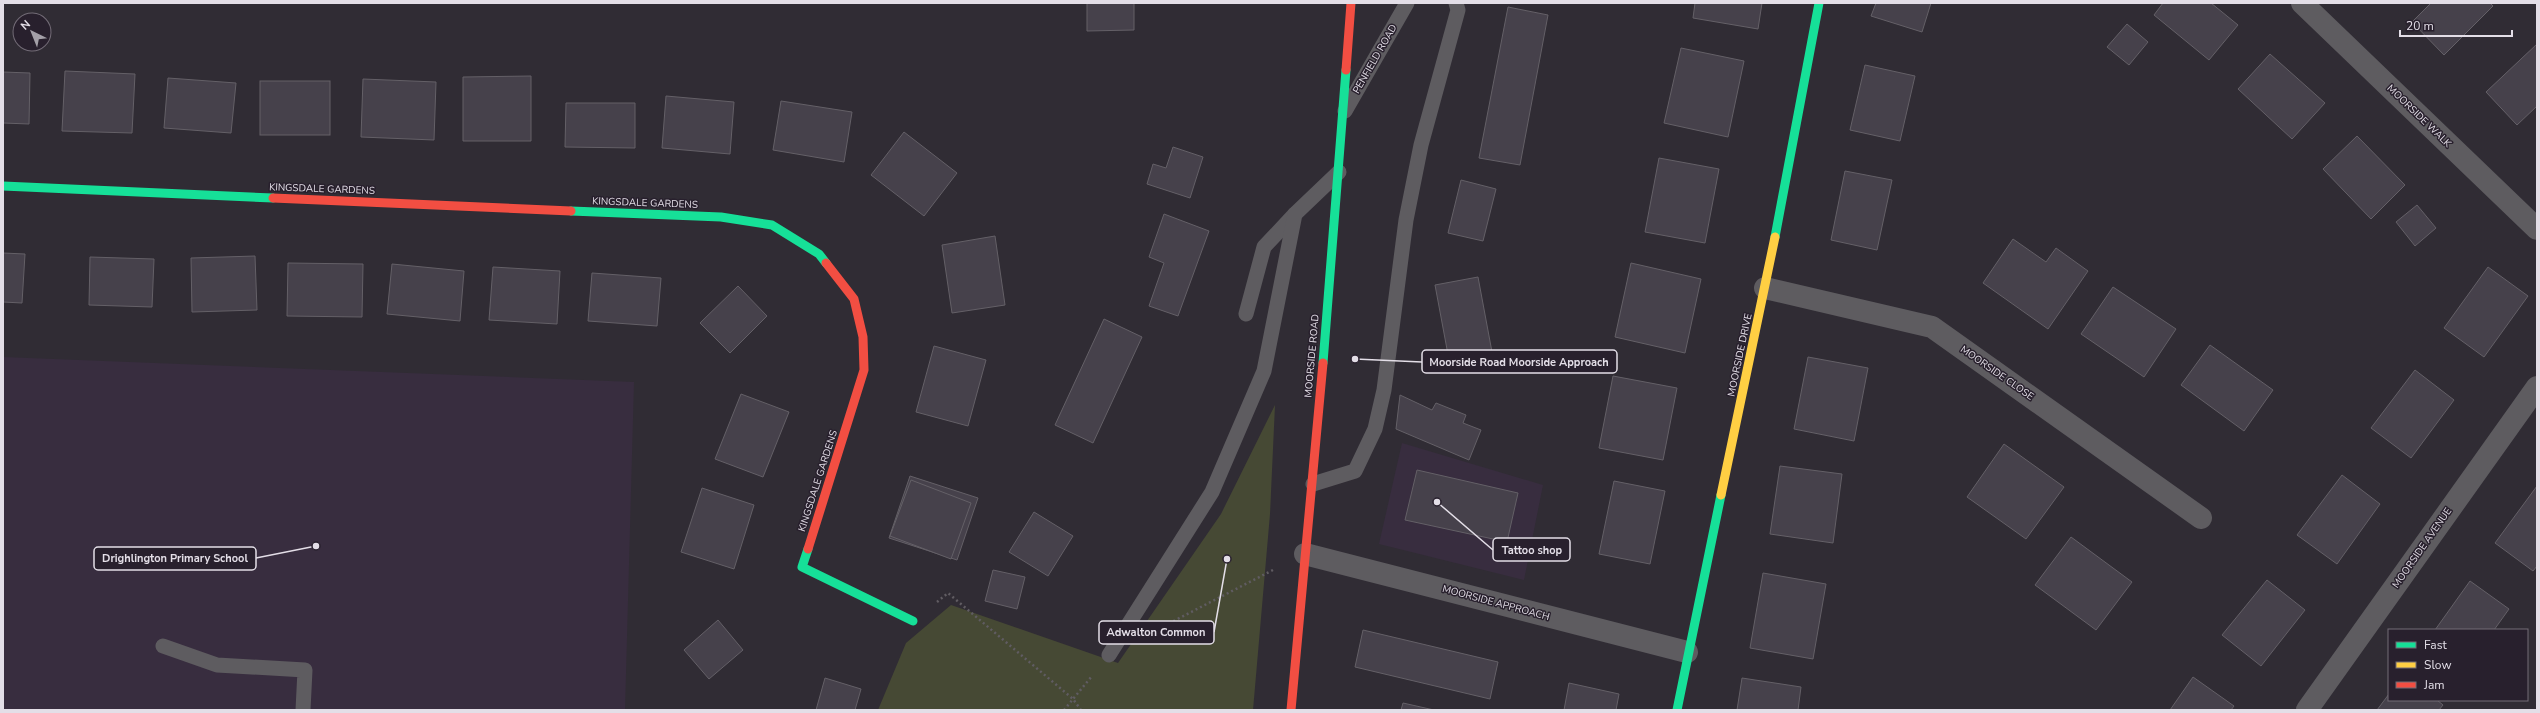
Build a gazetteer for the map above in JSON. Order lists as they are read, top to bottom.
{
  "streets": {
    "street": [
      "MOORSIDE WALK",
      "KINGSDALE GARDENS",
      "MOORSIDE DRIVE",
      "MOORSIDE ROAD",
      "MOORSIDE CLOSE",
      "MOORSIDE AVENUE",
      "MOORSIDE APPROACH"
    ],
    "lane": ["PENFIELD ROAD"]
  },
  "crossings": [
    ["PENFIELD ROAD", "MOORSIDE ROAD"],
    ["MOORSIDE DRIVE", "MOORSIDE CLOSE"],
    ["MOORSIDE DRIVE", "MOORSIDE APPROACH"],
    ["MOORSIDE ROAD", "MOORSIDE APPROACH"]
  ],
  "places": [
    "Moorside Road Moorside Approach",
    "Tattoo shop",
    "Drighlington Primary School",
    "Adwalton Common"
  ],
  "legend": ["Fast", "Slow", "Jam"],
  "scale_bar": "20 m",
  "north": "top left"
}
